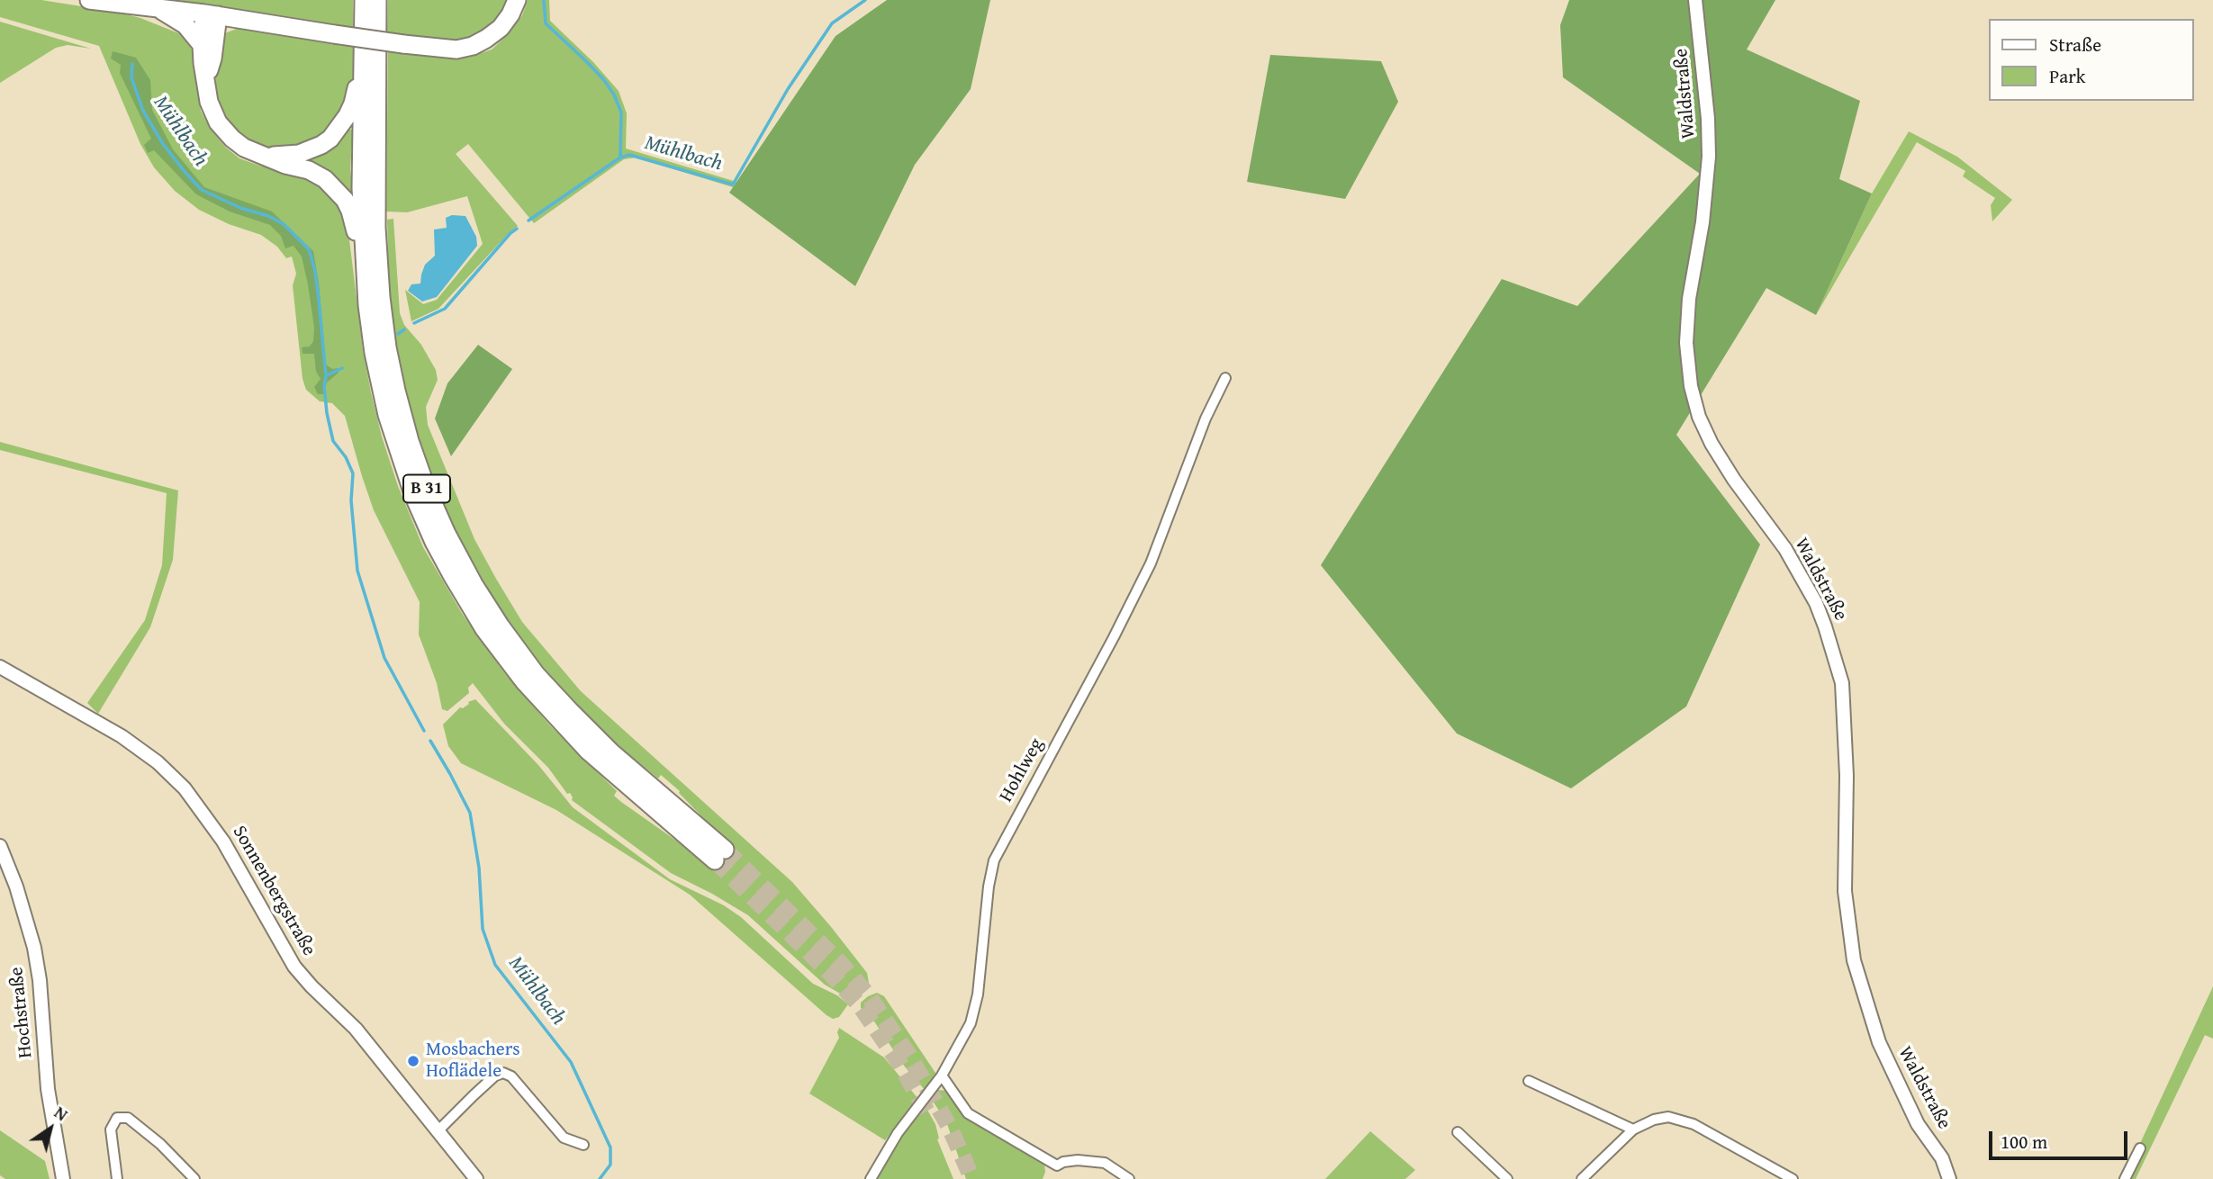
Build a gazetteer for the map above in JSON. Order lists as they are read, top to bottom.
{
  "streets": {
    "highway": ["B 31"],
    "street": [
      "Waldstraße",
      "Hohlweg",
      "Sonnenbergstraße",
      "Hochstraße"
    ]
  },
  "water": ["Mühlbach"],
  "places": ["Mosbachers Hoflädele"],
  "legend": ["Straße", "Park"],
  "scale_bar": "100 m",
  "north": "top right"
}
